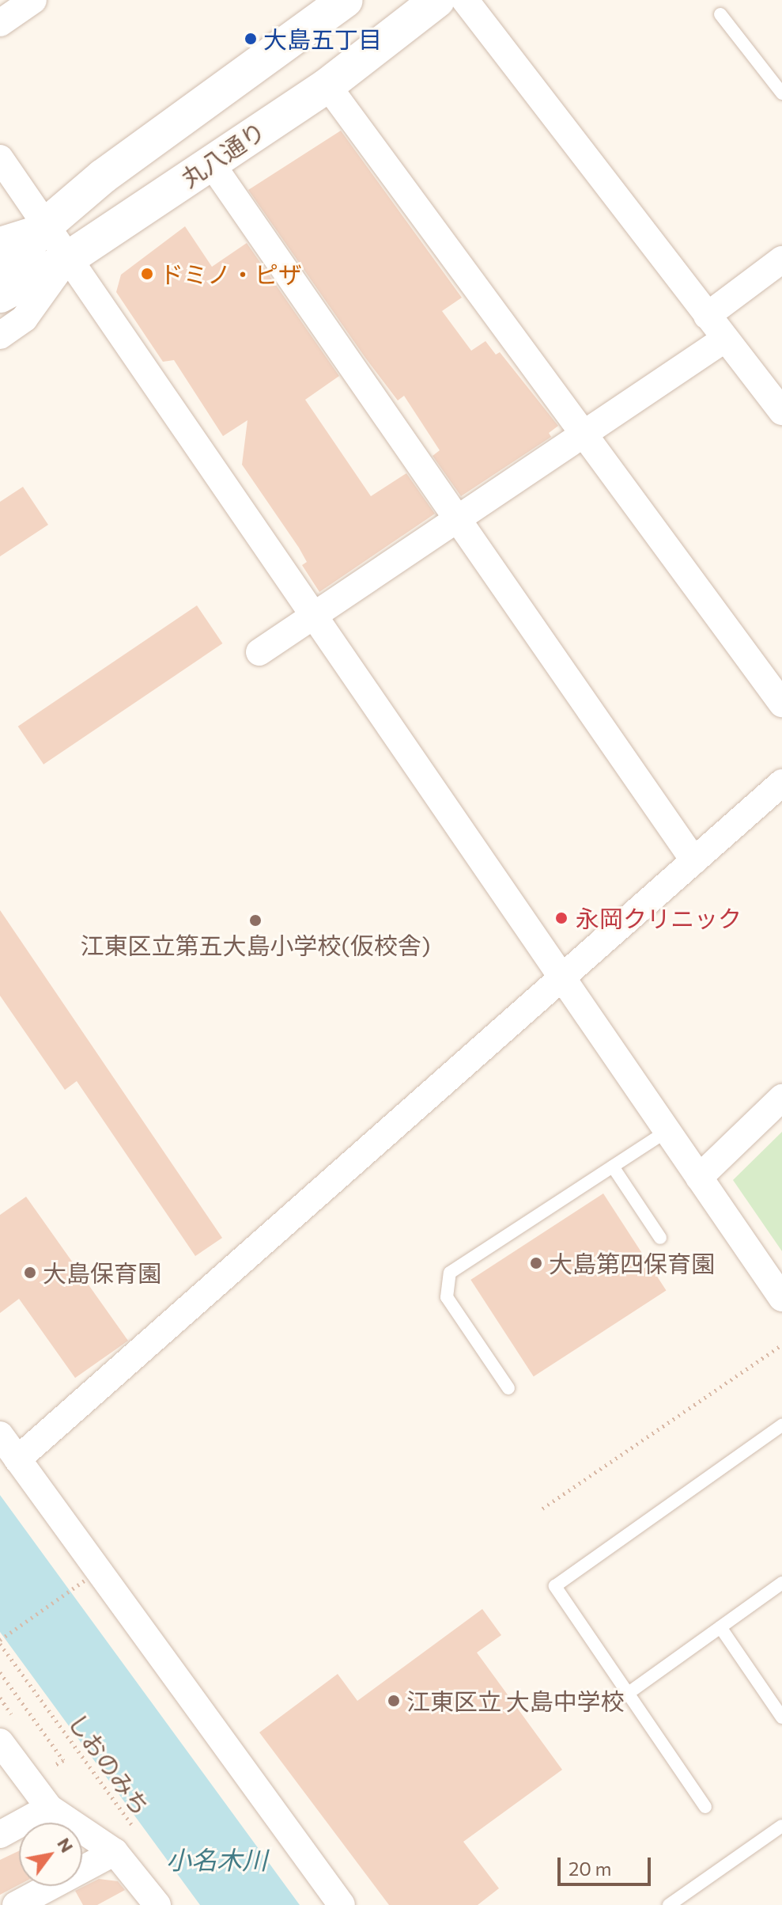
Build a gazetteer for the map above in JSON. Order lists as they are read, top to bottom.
{
  "streets": {
    "main road": ["丸八通り"],
    "path": ["しおのみち"]
  },
  "water": ["小名木川"],
  "places": [
    "大島五丁目",
    "ドミノ・ピザ",
    "永岡クリニック",
    "江東区立第五大島小学校(仮校舎)",
    "大島第四保育園",
    "大島保育園",
    "江東区立 大島中学校"
  ],
  "scale_bar": "20 m",
  "north": "top right"
}
